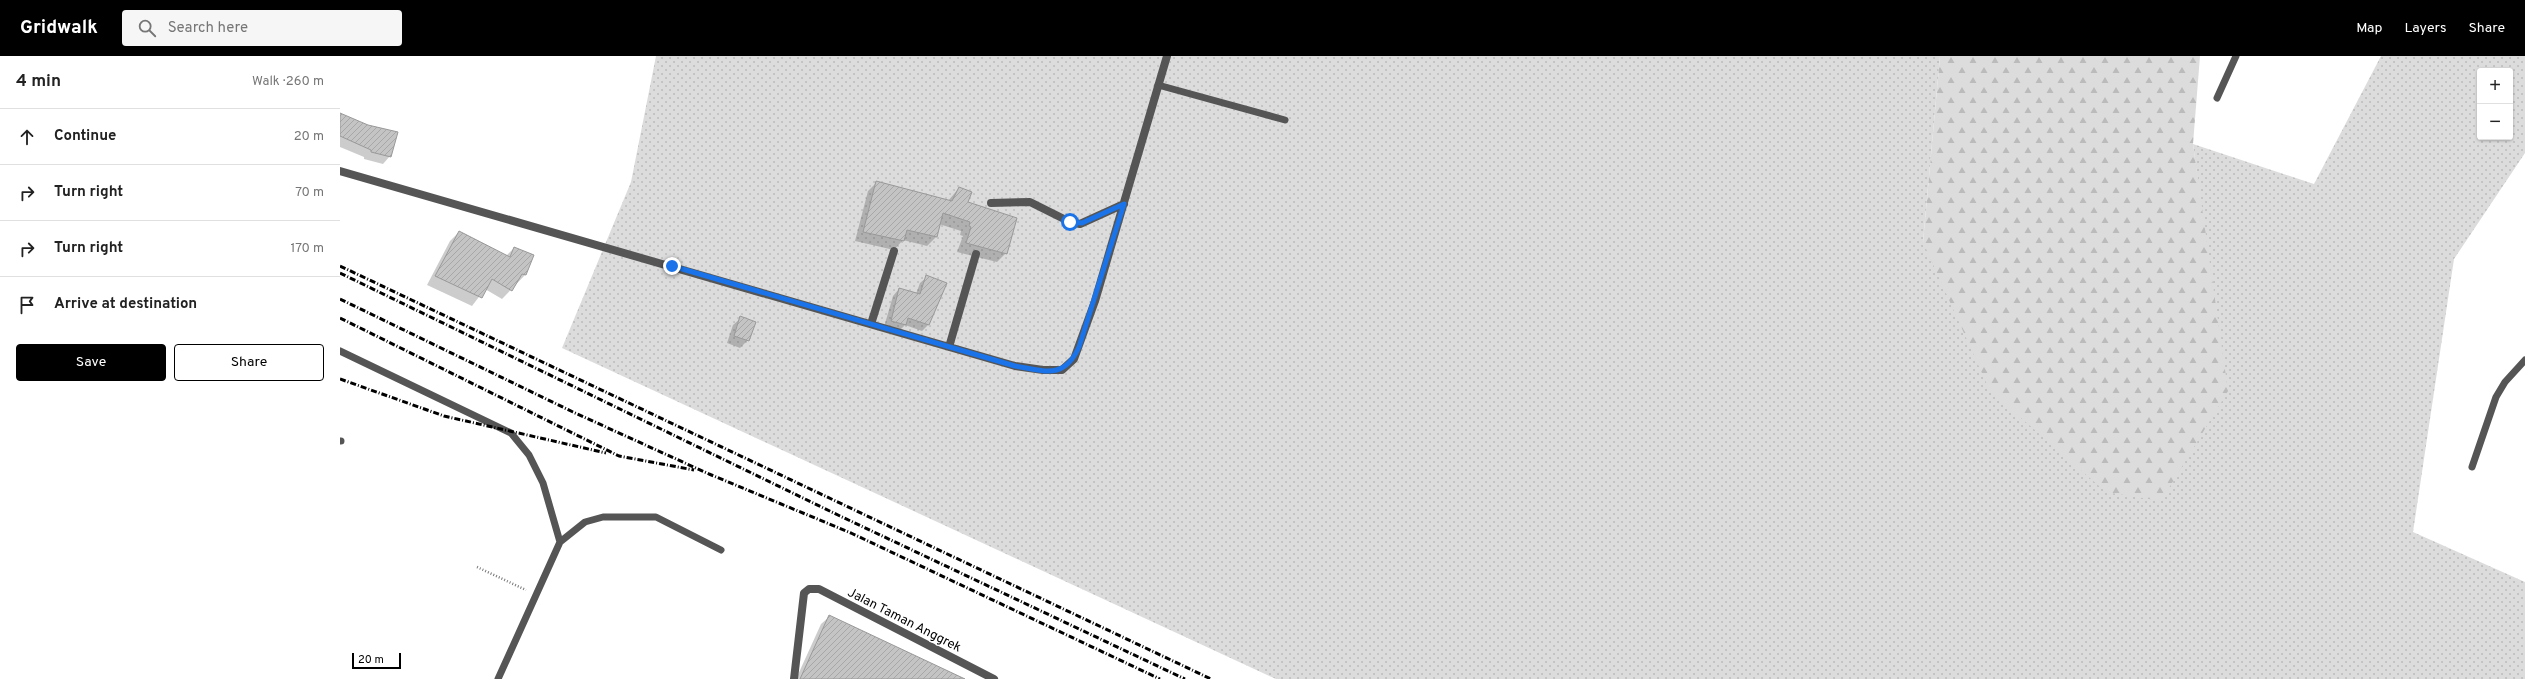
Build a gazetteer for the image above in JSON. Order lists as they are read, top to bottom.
{
  "streets": {
    "street": ["Jalan Taman Anggrek"]
  },
  "scale_bar": "20 m",
  "page": {
    "header": "Gridwalk",
    "search": "Search here",
    "nav": ["Map", "Layers", "Share"],
    "heading": ["4 min", "Walk · 260 m"],
    "map_buttons": ["+", "−"],
    "list": [
      ["Continue", "20 m"],
      ["Turn right", "70 m"],
      ["Turn right", "170 m"],
      "Arrive at destination"
    ],
    "buttons": ["Save", "Share"],
    "scale": "20 m"
  }
}
